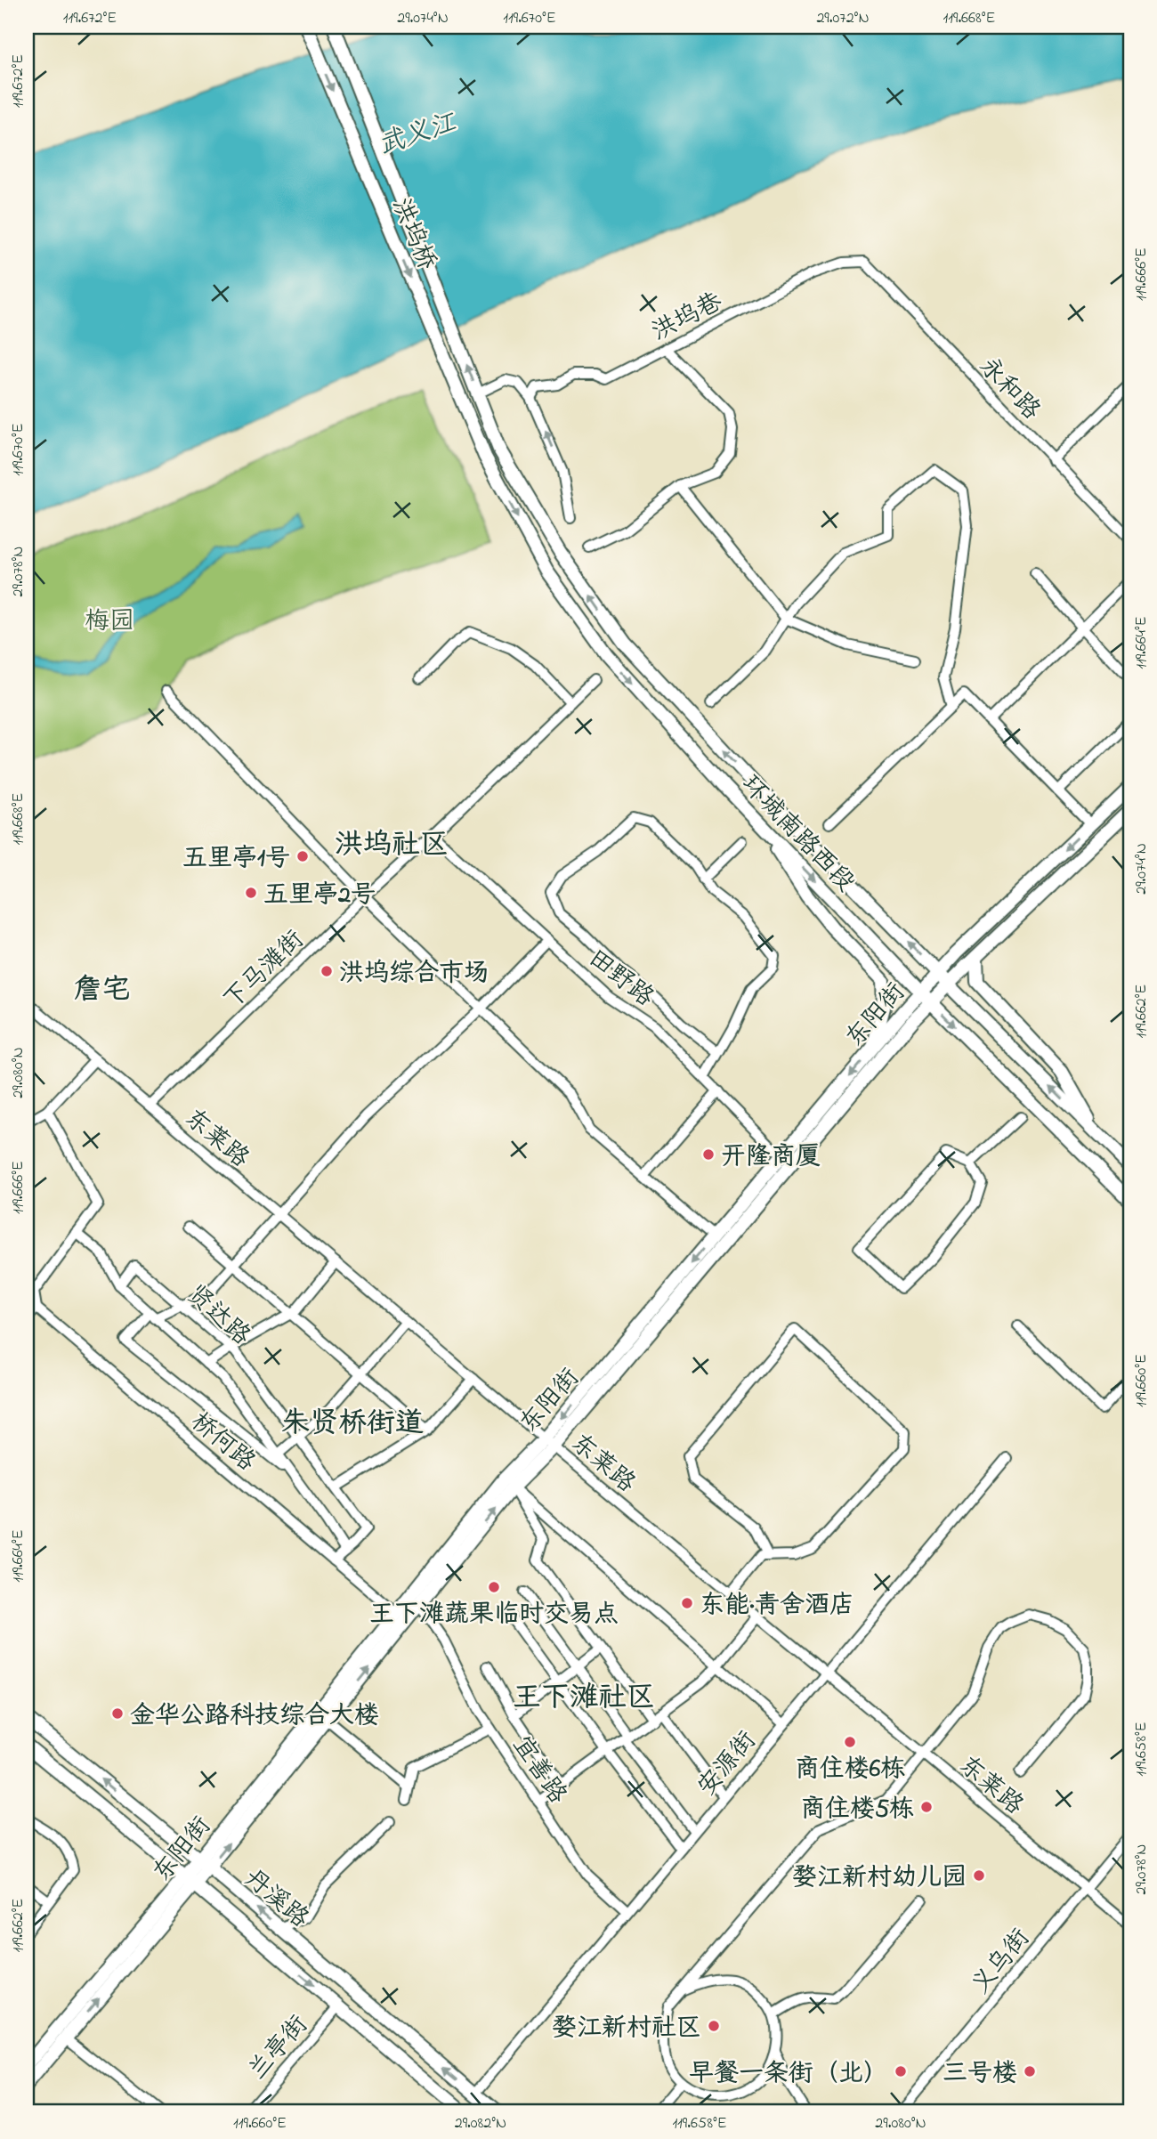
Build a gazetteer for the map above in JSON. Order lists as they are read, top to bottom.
{
  "streets": {
    "main road": [
      "洪坞桥",
      "环城南路西段",
      "东阳街",
      "丹溪路"
    ],
    "street": [
      "洪坞巷",
      "永和路",
      "下马滩街",
      "田野路",
      "东莱路",
      "贤达路",
      "桥何路",
      "安源街",
      "宜善路",
      "义乌街",
      "兰亭街"
    ]
  },
  "crossings": [
    ["洪坞桥", "环城南路西段"],
    ["洪坞巷", "永和路"],
    ["环城南路西段", "东阳街"],
    ["下马滩街", "田野路"],
    ["下马滩街", "东莱路"],
    ["田野路", "东阳街"],
    ["东阳街", "东莱路"],
    ["东阳街", "桥何路"],
    ["东阳街", "宜善路"],
    ["东阳街", "丹溪路"],
    ["东莱路", "安源街"],
    ["东莱路", "义乌街"],
    ["贤达路", "桥何路"],
    ["安源街", "宜善路"],
    ["安源街", "丹溪路"],
    ["丹溪路", "兰亭街"]
  ],
  "districts": [
    "洪坞社区",
    "詹宅",
    "朱贤桥街道",
    "王下滩社区"
  ],
  "water": ["武义江"],
  "parks": ["梅园"],
  "places": [
    "五里亭1号",
    "五里亭2号",
    "洪坞综合市场",
    "开隆商厦",
    "王下滩蔬果临时交易点",
    "东能·青舍酒店",
    "金华公路科技综合大楼",
    "商住楼6栋",
    "商住楼5栋",
    "婺江新村幼儿园",
    "婺江新村社区",
    "早餐一条街（北）",
    "三号楼"
  ],
  "coordinates": [
    "119.672°E",
    "29.074°N",
    "119.670°E",
    "29.072°N",
    "119.668°E",
    "119.666°E",
    "29.078°N",
    "119.664°E",
    "119.662°E",
    "29.080°N",
    "119.660°E",
    "119.658°E",
    "29.082°N"
  ]
}
